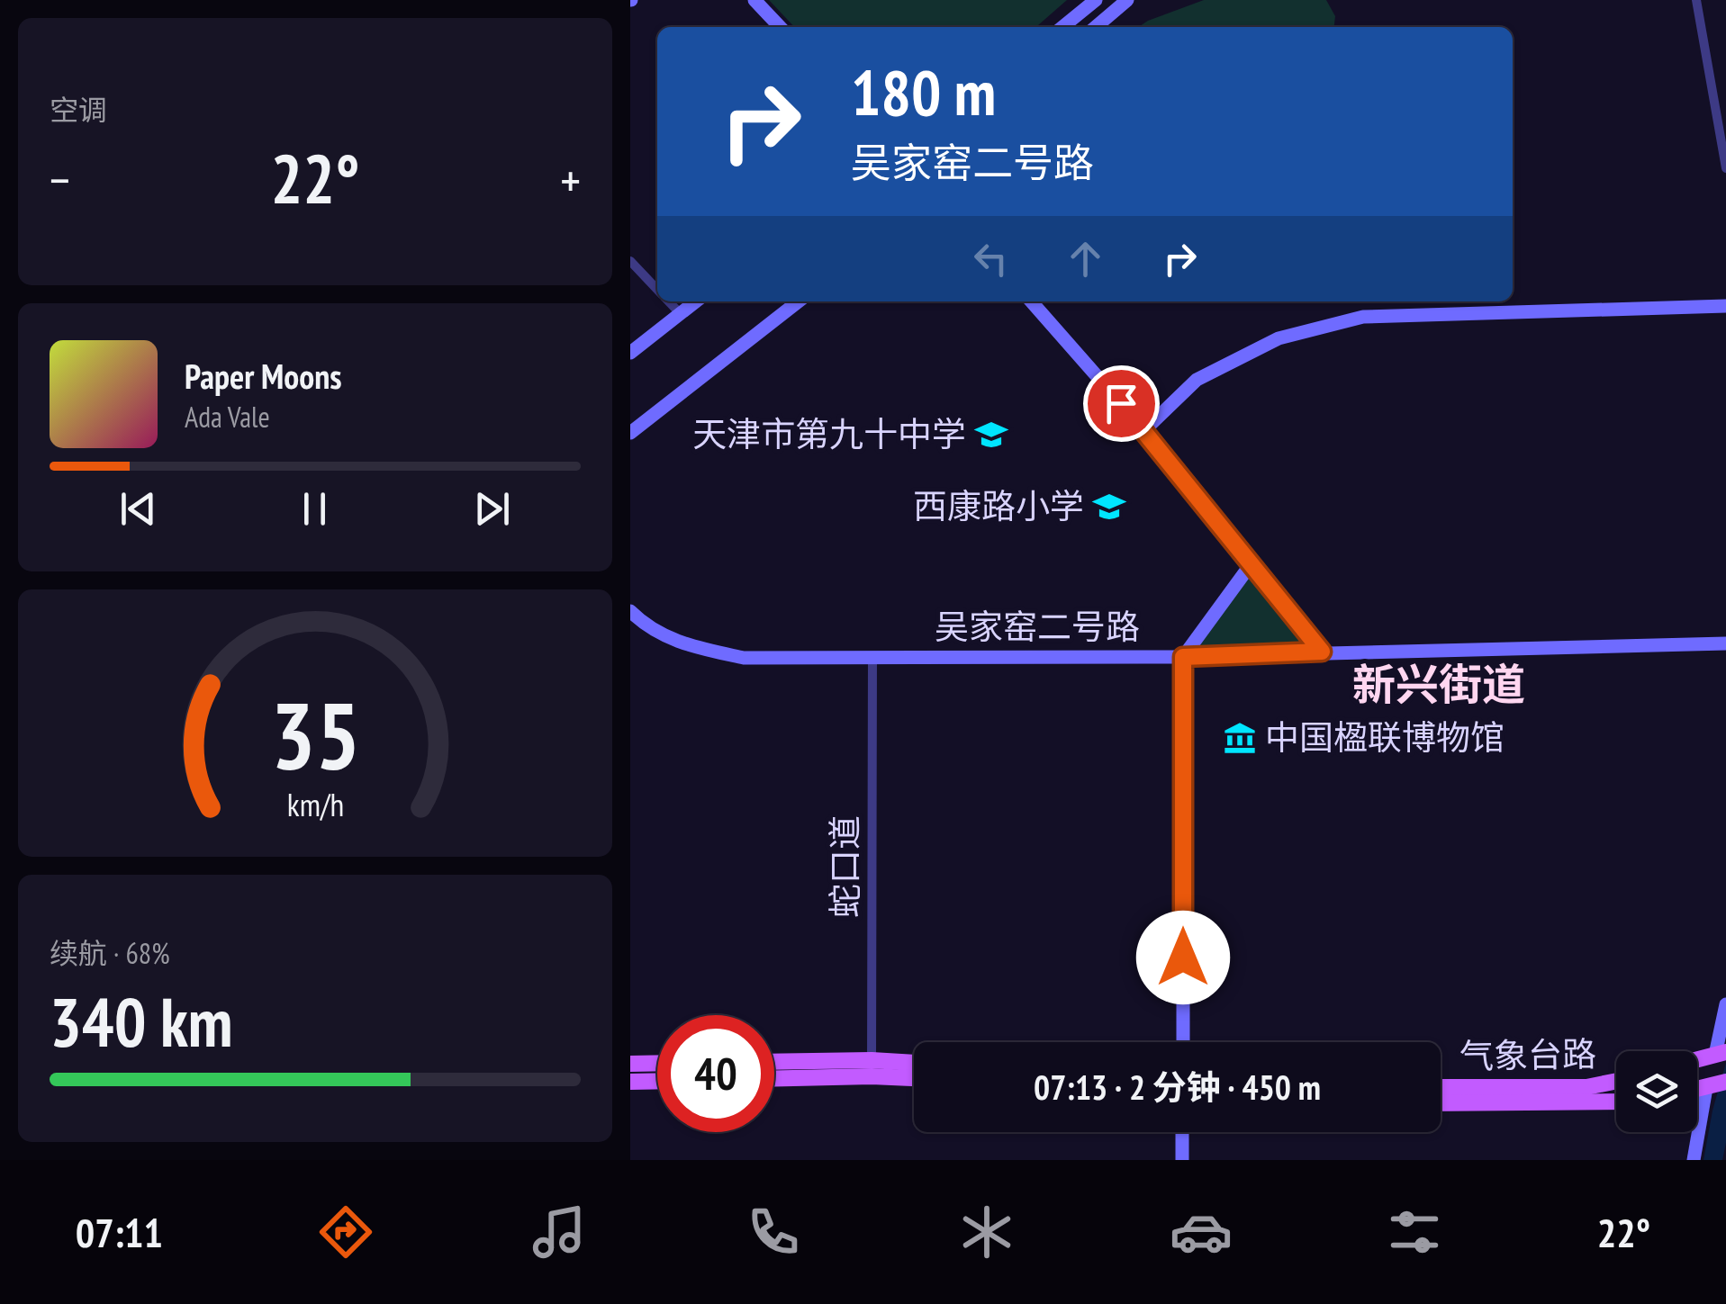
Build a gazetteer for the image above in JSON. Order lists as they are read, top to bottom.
{
  "streets": {
    "main road": ["气象台路"],
    "street": ["吴家窑二号路", "蛇口道"]
  },
  "crossings": [
    ["吴家窑二号路", "蛇口道"]
  ],
  "districts": ["新兴街道"],
  "places": {
    "school or university": ["天津市第九十中学", "西康路小学"],
    "museum": ["中国楹联博物馆"]
  },
  "page": {
    "tile": [
      "空调",
      ["续航 · 68%", "340 km"]
    ],
    "turn": ["180 m", "吴家窑二号路"],
    "heat": ["−", "22°", "+"],
    "song": ["Paper Moons", "Ada Vale"],
    "limit": "40",
    "trip": "07:13 · 2 分钟 · 450 m",
    "tabs": ["07:11", "22°"],
    "gauge": ["35", "km/h"]
  }
}
